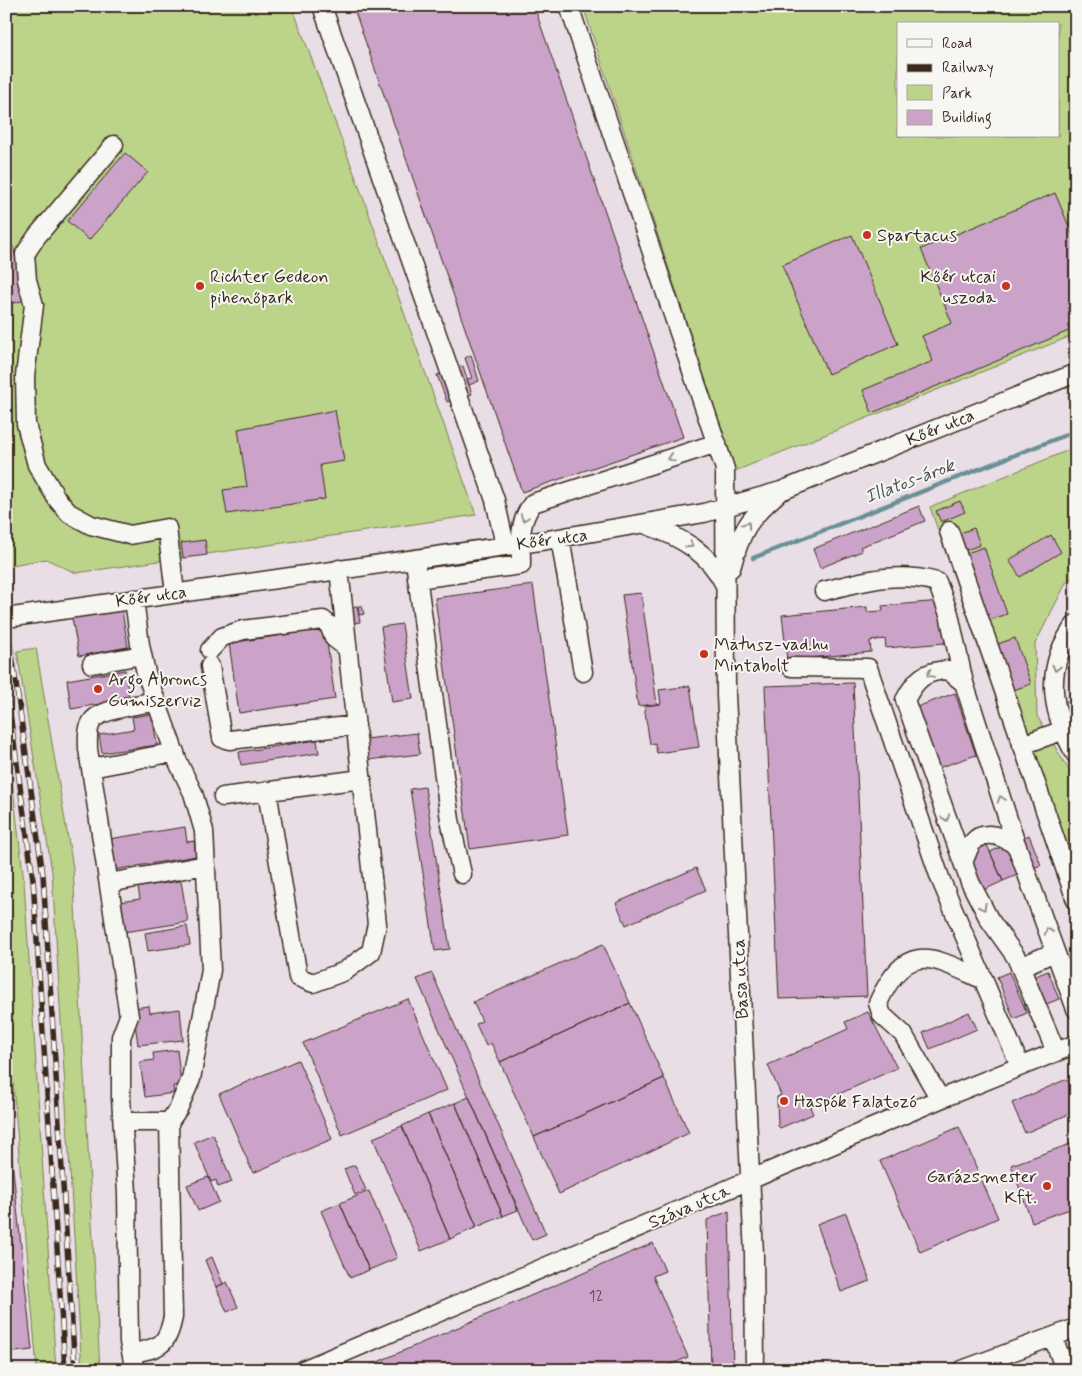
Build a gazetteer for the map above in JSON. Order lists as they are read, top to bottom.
{
  "streets": {
    "street": ["Kőér utca", "Basa utca", "Száva utca"]
  },
  "crossings": [
    ["Kőér utca", "Basa utca"],
    ["Basa utca", "Száva utca"]
  ],
  "water": ["Illatos-árok"],
  "places": [
    "Spartacus",
    "Richter Gedeon pihenőpark",
    "Kőér utcai uszoda",
    "Matusz-vad.hu Mintabolt",
    "Argo Abroncs Gumiszerviz",
    "Haspók Falatozó",
    "Garázsmester Kft."
  ],
  "house_numbers": ["12"],
  "legend": [
    "Road",
    "Railway",
    "Park",
    "Building"
  ]
}
